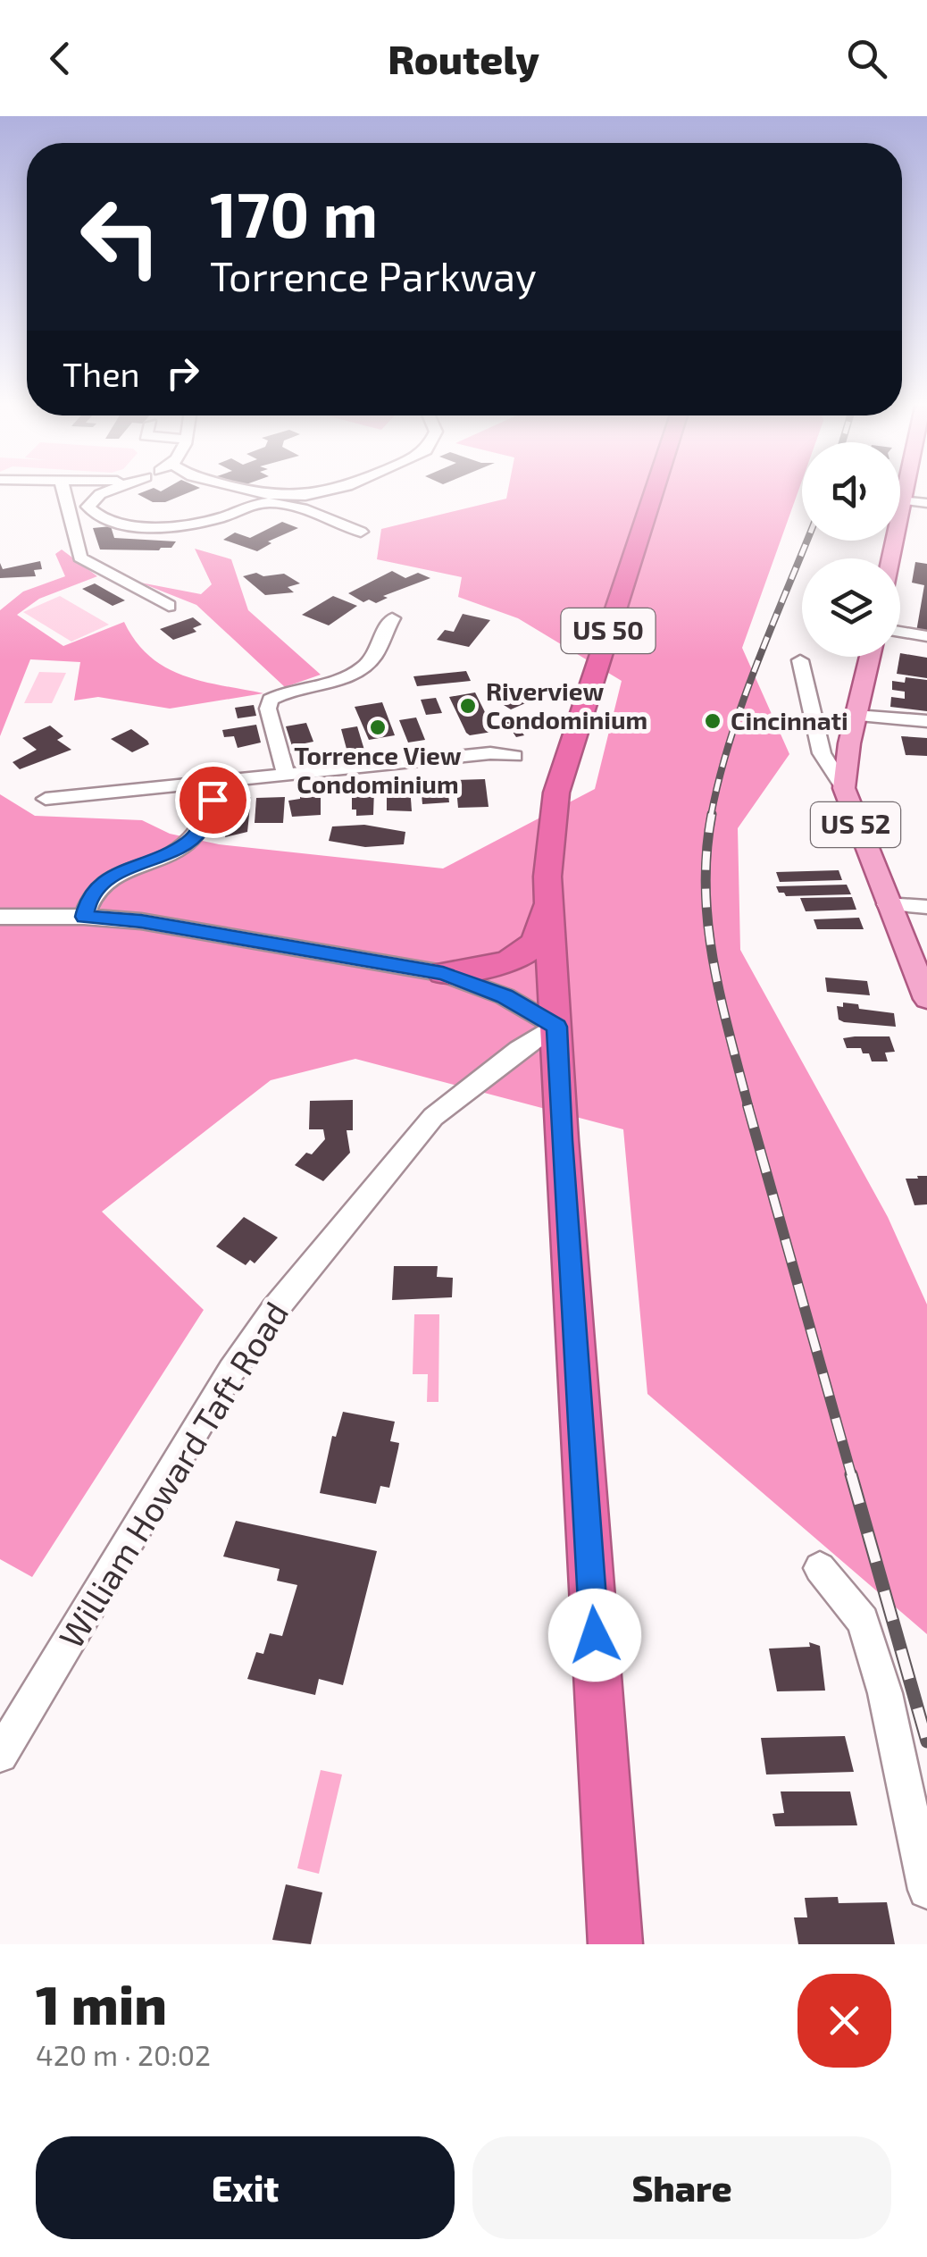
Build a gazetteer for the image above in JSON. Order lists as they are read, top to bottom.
{
  "streets": {
    "highway": ["US 50"],
    "main road": ["US 52"],
    "street": ["William Howard Taft Road"]
  },
  "crossings": [
    ["US 50", "William Howard Taft Road"]
  ],
  "places": ["Riverview Condominium", "Cincinnati", "Torrence View Condominium"],
  "page": {
    "header": "Routely",
    "turn": ["170 m", "Torrence Parkway"],
    "then": "Then",
    "heading": ["1 min", "420 m · 20:02"],
    "buttons": ["Exit", "Share"]
  }
}
